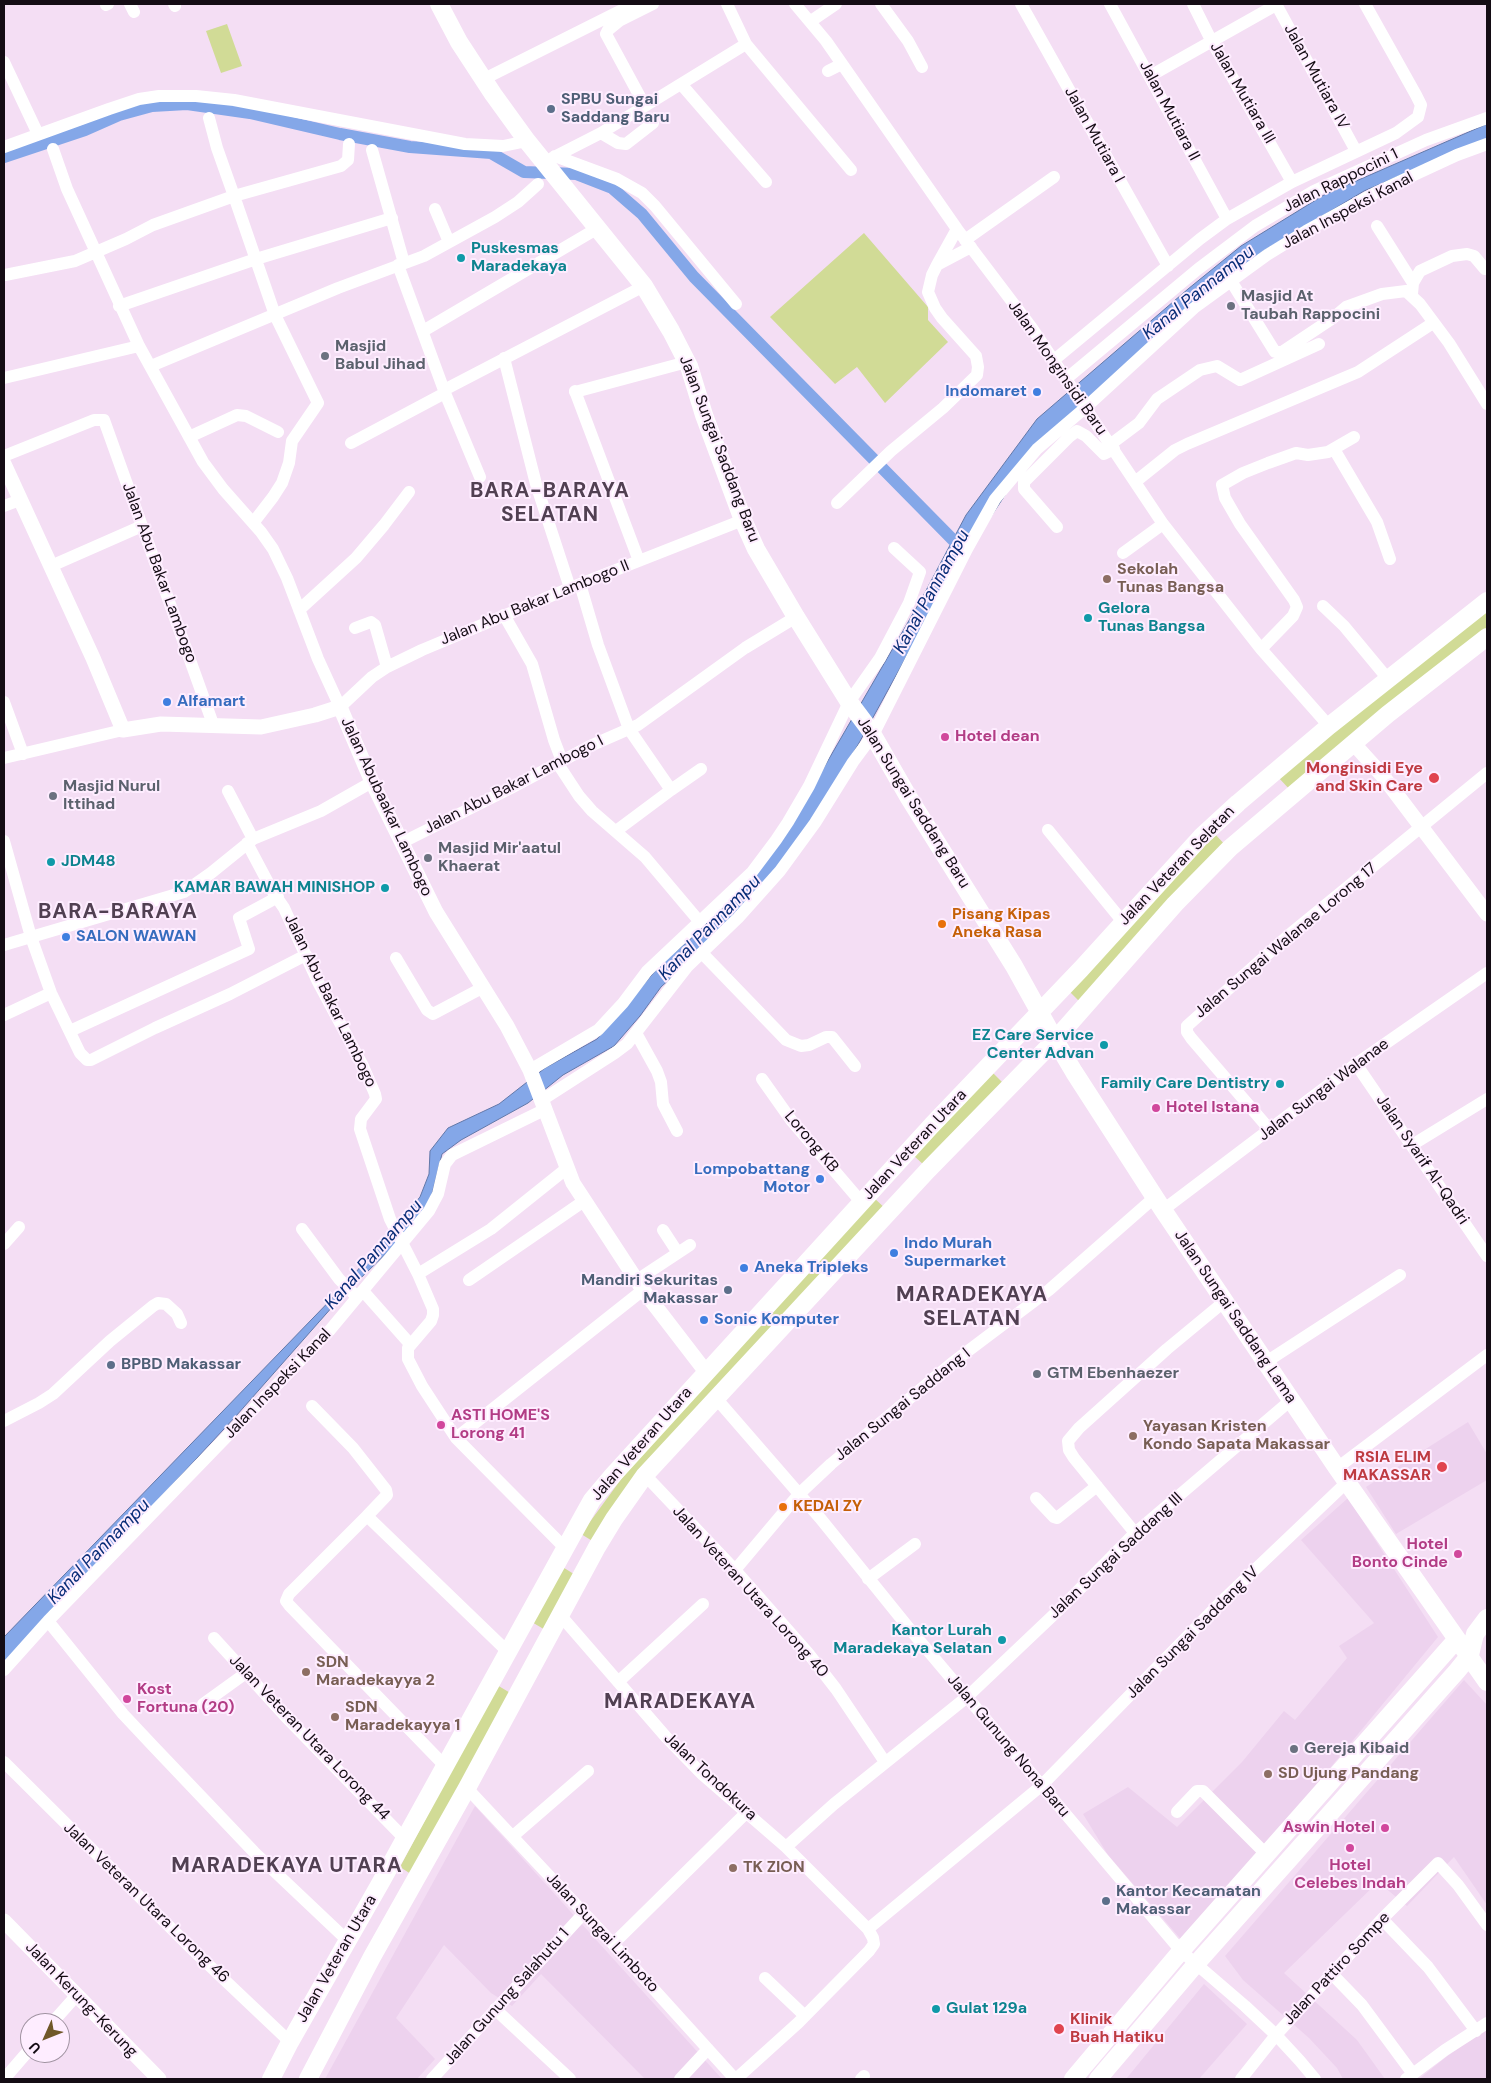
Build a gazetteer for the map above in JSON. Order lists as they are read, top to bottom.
{
  "streets": {
    "main road": [
      "Jalan Sungai Saddang Baru",
      "Jalan Veteran Selatan",
      "Jalan Veteran Utara",
      "Jalan Sungai Saddang Lama"
    ],
    "street": [
      "Jalan Mutiara IV",
      "Jalan Mutiara III",
      "Jalan Mutiara II",
      "Jalan Mutiara I",
      "Jalan Rappocini 1",
      "Jalan Inspeksi Kanal",
      "Jalan Monginsidi Baru",
      "Jalan Abu Bakar Lambogo",
      "Jalan Abu Bakar Lambogo II",
      "Jalan Abu Bakar Lambogo I",
      "Jalan Abubaakar Lambogo",
      "Jalan Sungai Walanae Lorong 17",
      "Jalan Sungai Walanae",
      "Lorong KB",
      "Jalan Syarif Al-Qadri",
      "Jalan Sungai Saddang I",
      "Jalan Sungai Saddang III",
      "Jalan Veteran Utara Lorong 40",
      "Jalan Sungai Saddang IV",
      "Jalan Veteran Utara Lorong 44",
      "Jalan Gunung Nona Baru",
      "Jalan Tondokura",
      "Jalan Veteran Utara Lorong 46",
      "Jalan Sungai Limboto",
      "Jalan Pattiro Sompe",
      "Jalan Gunung Salahutu 1",
      "Jalan Kerung-Kerung"
    ]
  },
  "crossings": [
    ["Jalan Rappocini 1", "Jalan Monginsidi Baru"],
    ["Jalan Inspeksi Kanal", "Jalan Monginsidi Baru"],
    ["Jalan Inspeksi Kanal", "Jalan Sungai Saddang Baru"],
    ["Jalan Inspeksi Kanal", "Jalan Abu Bakar Lambogo"],
    ["Jalan Inspeksi Kanal", "Jalan Abubaakar Lambogo"],
    ["Jalan Monginsidi Baru", "Jalan Veteran Selatan"],
    ["Jalan Sungai Saddang Baru", "Jalan Abu Bakar Lambogo II"],
    ["Jalan Sungai Saddang Baru", "Jalan Veteran Selatan"],
    ["Jalan Sungai Saddang Baru", "Jalan Veteran Utara"],
    ["Jalan Sungai Saddang Baru", "Jalan Sungai Saddang Lama"],
    ["Jalan Abu Bakar Lambogo", "Jalan Abubaakar Lambogo"],
    ["Jalan Abu Bakar Lambogo II", "Jalan Abubaakar Lambogo"],
    ["Jalan Abu Bakar Lambogo I", "Jalan Abubaakar Lambogo"],
    ["Jalan Abubaakar Lambogo", "Jalan Veteran Utara"],
    ["Jalan Veteran Selatan", "Jalan Veteran Utara"],
    ["Jalan Veteran Selatan", "Jalan Sungai Saddang Lama"],
    ["Jalan Sungai Walanae Lorong 17", "Jalan Sungai Walanae"],
    ["Jalan Sungai Walanae", "Jalan Syarif Al-Qadri"],
    ["Jalan Sungai Walanae", "Jalan Sungai Saddang Lama"],
    ["Jalan Sungai Walanae", "Jalan Sungai Saddang I"],
    ["Lorong KB", "Jalan Veteran Utara"],
    ["Jalan Veteran Utara", "Jalan Sungai Saddang Lama"],
    ["Jalan Veteran Utara", "Jalan Veteran Utara Lorong 40"],
    ["Jalan Veteran Utara", "Jalan Veteran Utara Lorong 44"],
    ["Jalan Veteran Utara", "Jalan Gunung Nona Baru"],
    ["Jalan Veteran Utara", "Jalan Tondokura"],
    ["Jalan Veteran Utara", "Jalan Veteran Utara Lorong 46"],
    ["Jalan Veteran Utara", "Jalan Sungai Limboto"],
    ["Jalan Sungai Saddang Lama", "Jalan Sungai Saddang I"],
    ["Jalan Sungai Saddang Lama", "Jalan Sungai Saddang III"],
    ["Jalan Sungai Saddang Lama", "Jalan Sungai Saddang IV"],
    ["Jalan Sungai Saddang I", "Jalan Veteran Utara Lorong 40"],
    ["Jalan Sungai Saddang I", "Jalan Gunung Nona Baru"],
    ["Jalan Sungai Saddang III", "Jalan Veteran Utara Lorong 40"],
    ["Jalan Sungai Saddang III", "Jalan Gunung Nona Baru"],
    ["Jalan Sungai Saddang III", "Jalan Tondokura"],
    ["Jalan Sungai Saddang IV", "Jalan Gunung Nona Baru"],
    ["Jalan Sungai Saddang IV", "Jalan Tondokura"],
    ["Jalan Gunung Nona Baru", "Jalan Pattiro Sompe"],
    ["Jalan Sungai Limboto", "Jalan Gunung Salahutu 1"]
  ],
  "districts": [
    "BARA-BARAYA SELATAN",
    "BARA-BARAYA",
    "MARADEKAYA SELATAN",
    "MARADEKAYA",
    "MARADEKAYA UTARA"
  ],
  "water": ["Kanal Pannampu"],
  "places": [
    "SPBU Sungai Saddang Baru",
    "Puskesmas Maradekaya",
    "Masjid At Taubah Rappocini",
    "Masjid Babul Jihad",
    "Indomaret",
    "Sekolah Tunas Bangsa",
    "Gelora Tunas Bangsa",
    "Alfamart",
    "Hotel dean",
    "Monginsidi Eye and Skin Care",
    "Masjid Nurul Ittihad",
    "Masjid Mir'aatul Khaerat",
    "JDM48",
    "KAMAR BAWAH MINISHOP",
    "Pisang Kipas Aneka Rasa",
    "SALON WAWAN",
    "EZ Care Service Center Advan",
    "Family Care Dentistry",
    "Hotel Istana",
    "Lompobattang Motor",
    "Indo Murah Supermarket",
    "Aneka Tripleks",
    "Mandiri Sekuritas Makassar",
    "Sonic Komputer",
    "BPBD Makassar",
    "GTM Ebenhaezer",
    "ASTI HOME'S Lorong 41",
    "Yayasan Kristen Kondo Sapata Makassar",
    "RSIA ELIM MAKASSAR",
    "KEDAI ZY",
    "Hotel Bonto Cinde",
    "Kantor Lurah Maradekaya Selatan",
    "SDN Maradekayya 2",
    "Kost Fortuna (20)",
    "SDN Maradekayya 1",
    "Gereja Kibaid",
    "SD Ujung Pandang",
    "Aswin Hotel",
    "Hotel Celebes Indah",
    "TK ZION",
    "Kantor Kecamatan Makassar",
    "Gulat 129a",
    "Klinik Buah Hatiku"
  ],
  "north": "bottom left"
}
